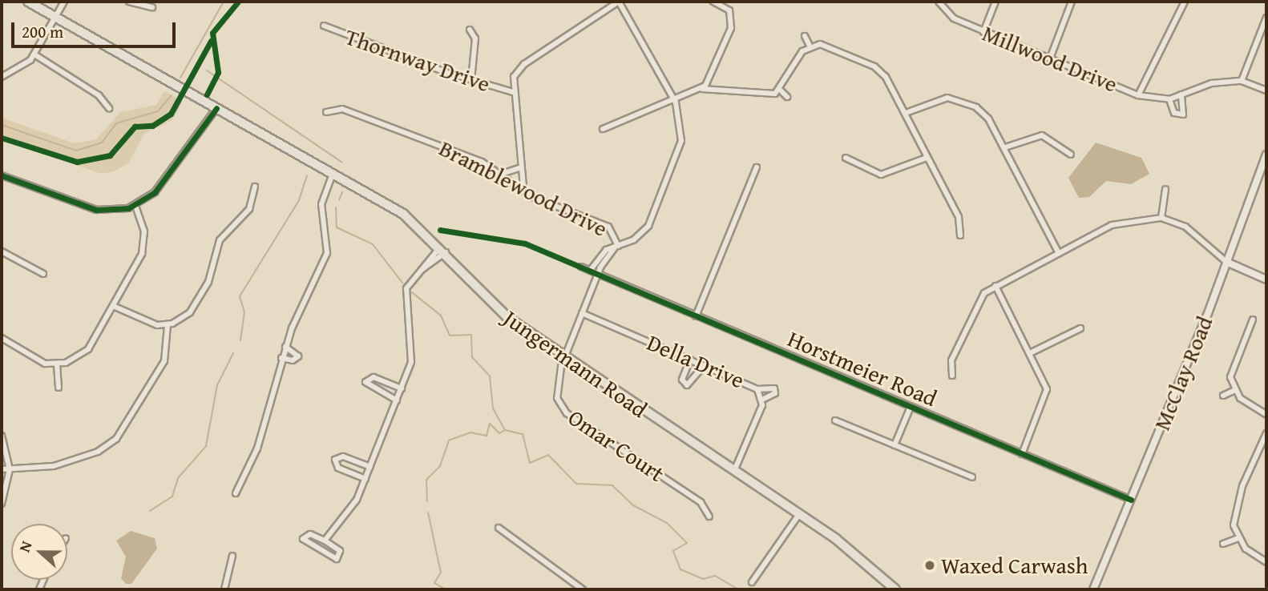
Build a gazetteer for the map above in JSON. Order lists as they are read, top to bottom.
{
  "streets": {
    "main road": ["Jungermann Road", "McClay Road"],
    "street": [
      "Millwood Drive",
      "Thornway Drive",
      "Bramblewood Drive",
      "Della Drive",
      "Horstmeier Road",
      "Omar Court"
    ]
  },
  "crossings": [
    ["Bramblewood Drive", "Omar Court"],
    ["Della Drive", "Jungermann Road"],
    ["Della Drive", "Omar Court"],
    ["Jungermann Road", "Omar Court"],
    ["Horstmeier Road", "McClay Road"],
    ["Horstmeier Road", "Omar Court"]
  ],
  "places": ["Waxed Carwash"],
  "scale_bar": "200 m",
  "north": "left"
}
